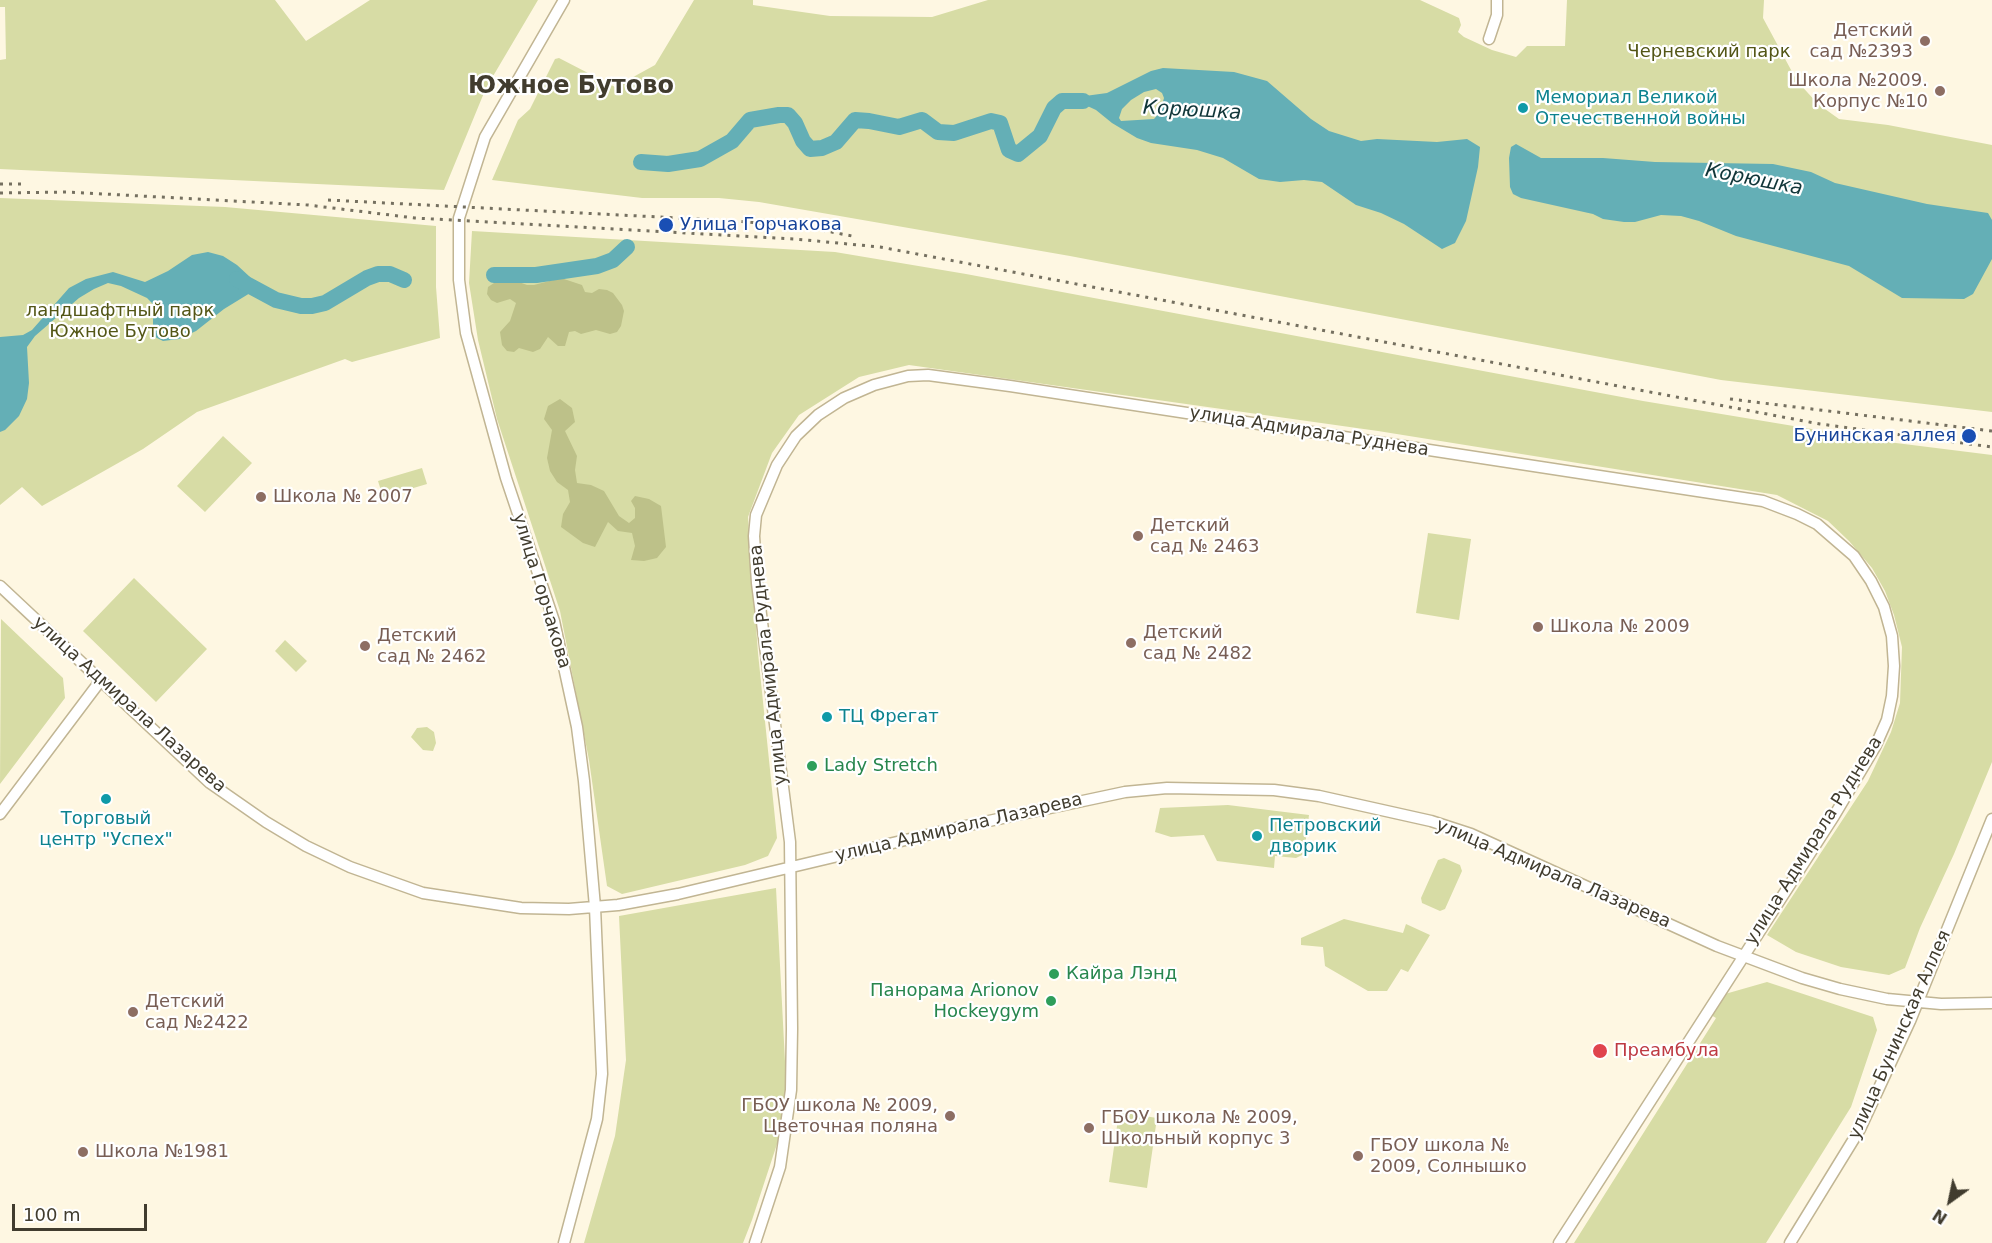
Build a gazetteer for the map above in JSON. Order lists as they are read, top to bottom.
{
  "streets": {
    "street": [
      "улица Адмирала Руднева",
      "улица Горчакова",
      "улица Адмирала Лазарева",
      "улица Бунинская Аллея"
    ]
  },
  "crossings": [
    ["улица Адмирала Руднева", "улица Адмирала Лазарева"],
    ["улица Горчакова", "улица Адмирала Лазарева"],
    ["улица Адмирала Лазарева", "улица Бунинская Аллея"]
  ],
  "districts": ["Южное Бутово"],
  "water": ["Корюшка"],
  "parks": ["Черневский парк", "ландшафтный парк Южное Бутово"],
  "places": [
    "Детский сад №2393",
    "Школа №2009. Корпус №10",
    "Мемориал Великой Отечественной войны",
    "Улица Горчакова",
    "Бунинская аллея",
    "Школа № 2007",
    "Детский сад № 2463",
    "Школа № 2009",
    "Детский сад № 2482",
    "Детский сад № 2462",
    "ТЦ Фрегат",
    "Lady Stretch",
    "Торговый центр \"Успех\"",
    "Петровский дворик",
    "Кайра Лэнд",
    "Панорама Arionov Hockeygym",
    "Детский сад №2422",
    "Преамбула",
    "ГБОУ школа № 2009, Цветочная поляна",
    "ГБОУ школа № 2009, Школьный корпус 3",
    "Школа №1981",
    "ГБОУ школа № 2009, Солнышко"
  ],
  "scale_bar": "100 m",
  "north": "bottom left"
}
